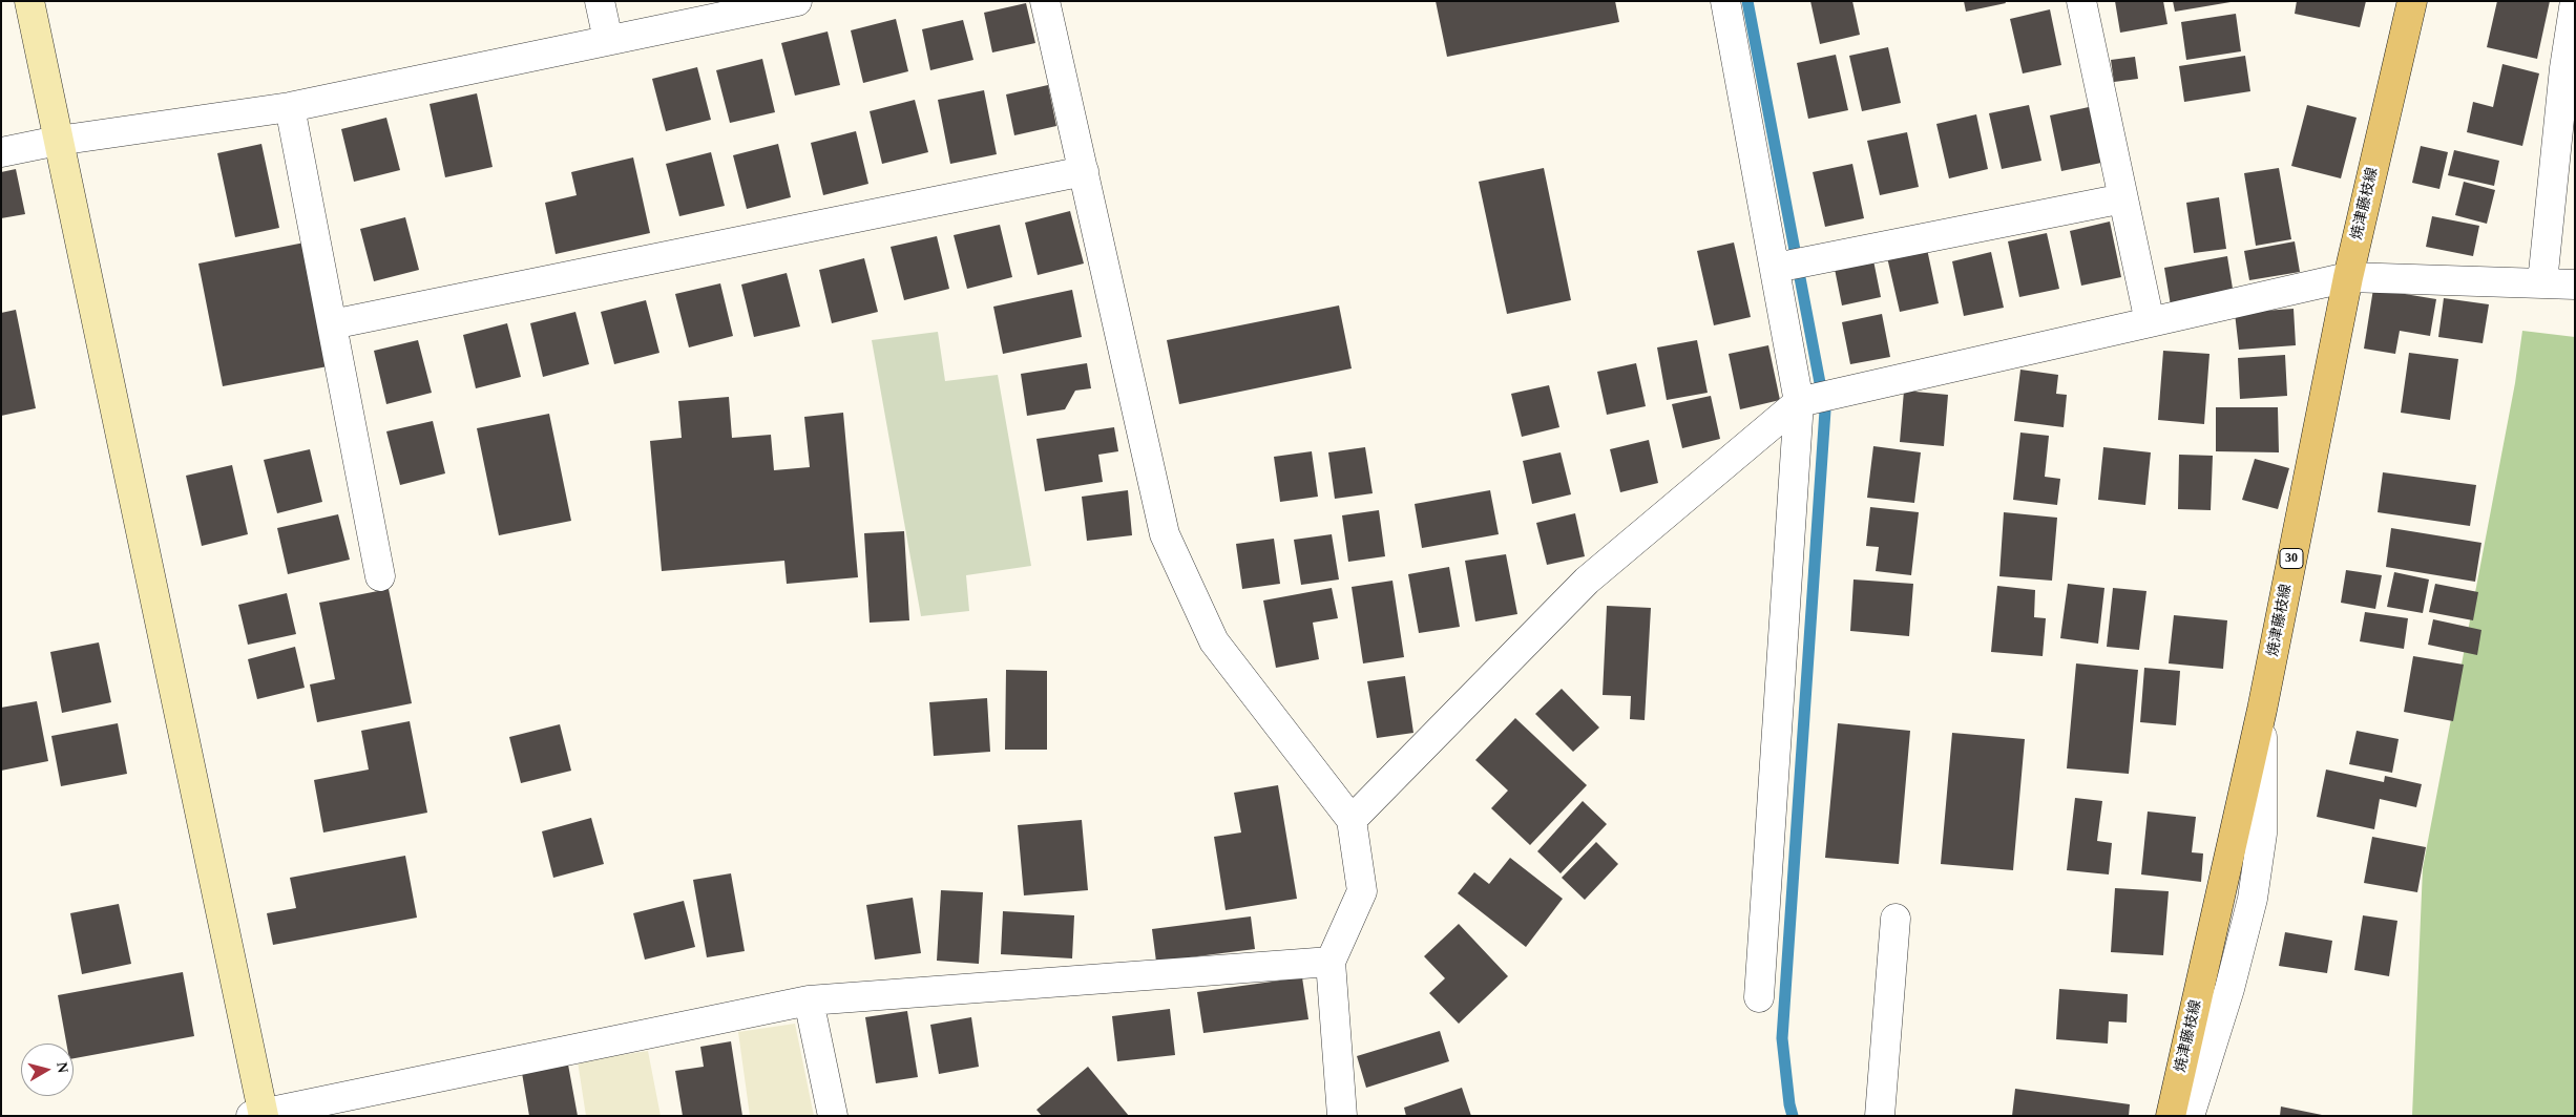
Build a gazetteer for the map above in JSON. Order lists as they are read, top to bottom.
{
  "streets": {
    "main road": ["焼津藤枝線", "30"]
  },
  "north": "right"
}
